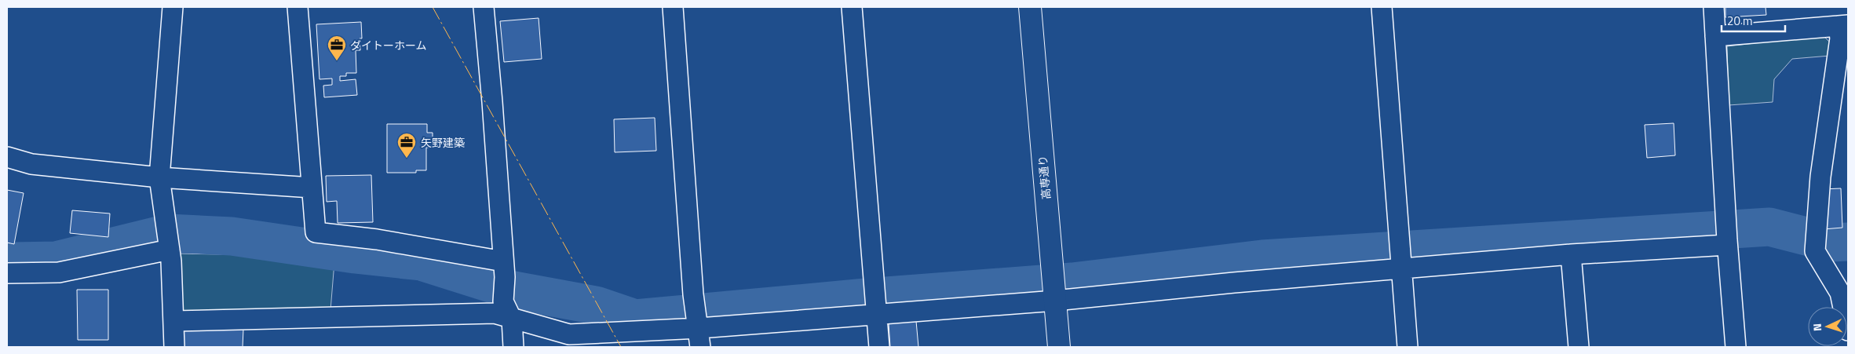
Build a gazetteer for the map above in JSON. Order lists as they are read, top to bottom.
{
  "streets": {
    "street": ["高専通り"]
  },
  "places": {
    "office": ["ダイトーホーム", "矢野建築"]
  },
  "scale_bar": "20 m",
  "north": "left"
}
